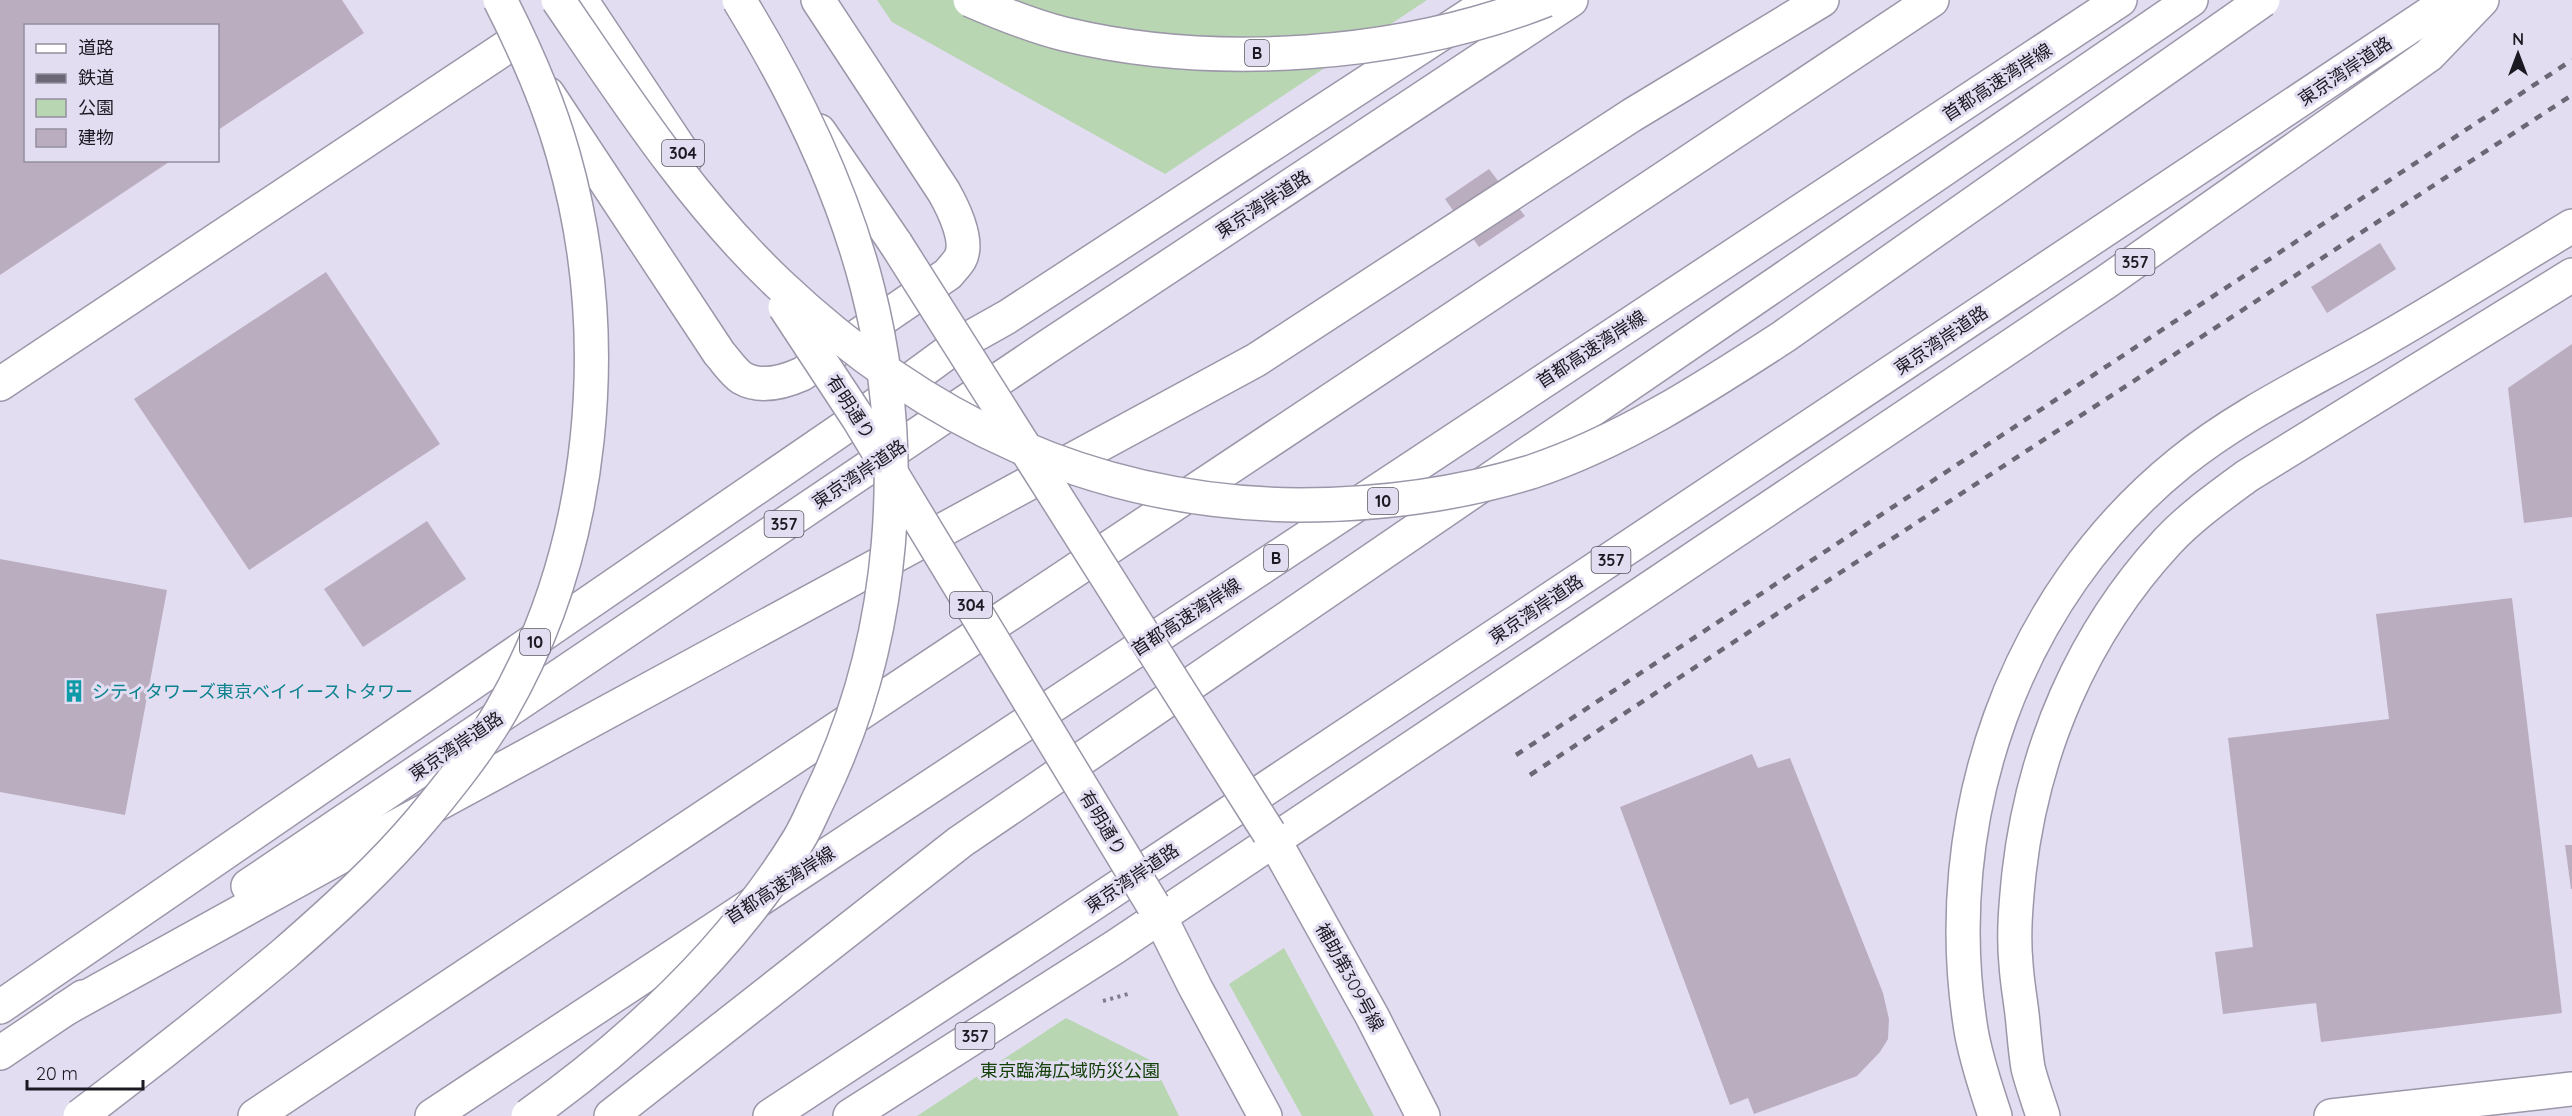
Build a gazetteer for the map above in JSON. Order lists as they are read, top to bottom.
{
  "streets": {
    "main road": [
      "B",
      "東京湾岸道路",
      "首都高速湾岸線",
      "304",
      "357",
      "有明通り",
      "10",
      "補助第309号線"
    ]
  },
  "crossings": [
    ["357", "有明通り"],
    ["357", "補助第309号線"]
  ],
  "parks": ["東京臨海広域防災公園"],
  "places": {
    "building": ["シティタワーズ東京ベイイーストタワー"]
  },
  "legend": [
    "道路",
    "鉄道",
    "公園",
    "建物"
  ],
  "scale_bar": "20 m",
  "north": "top"
}
